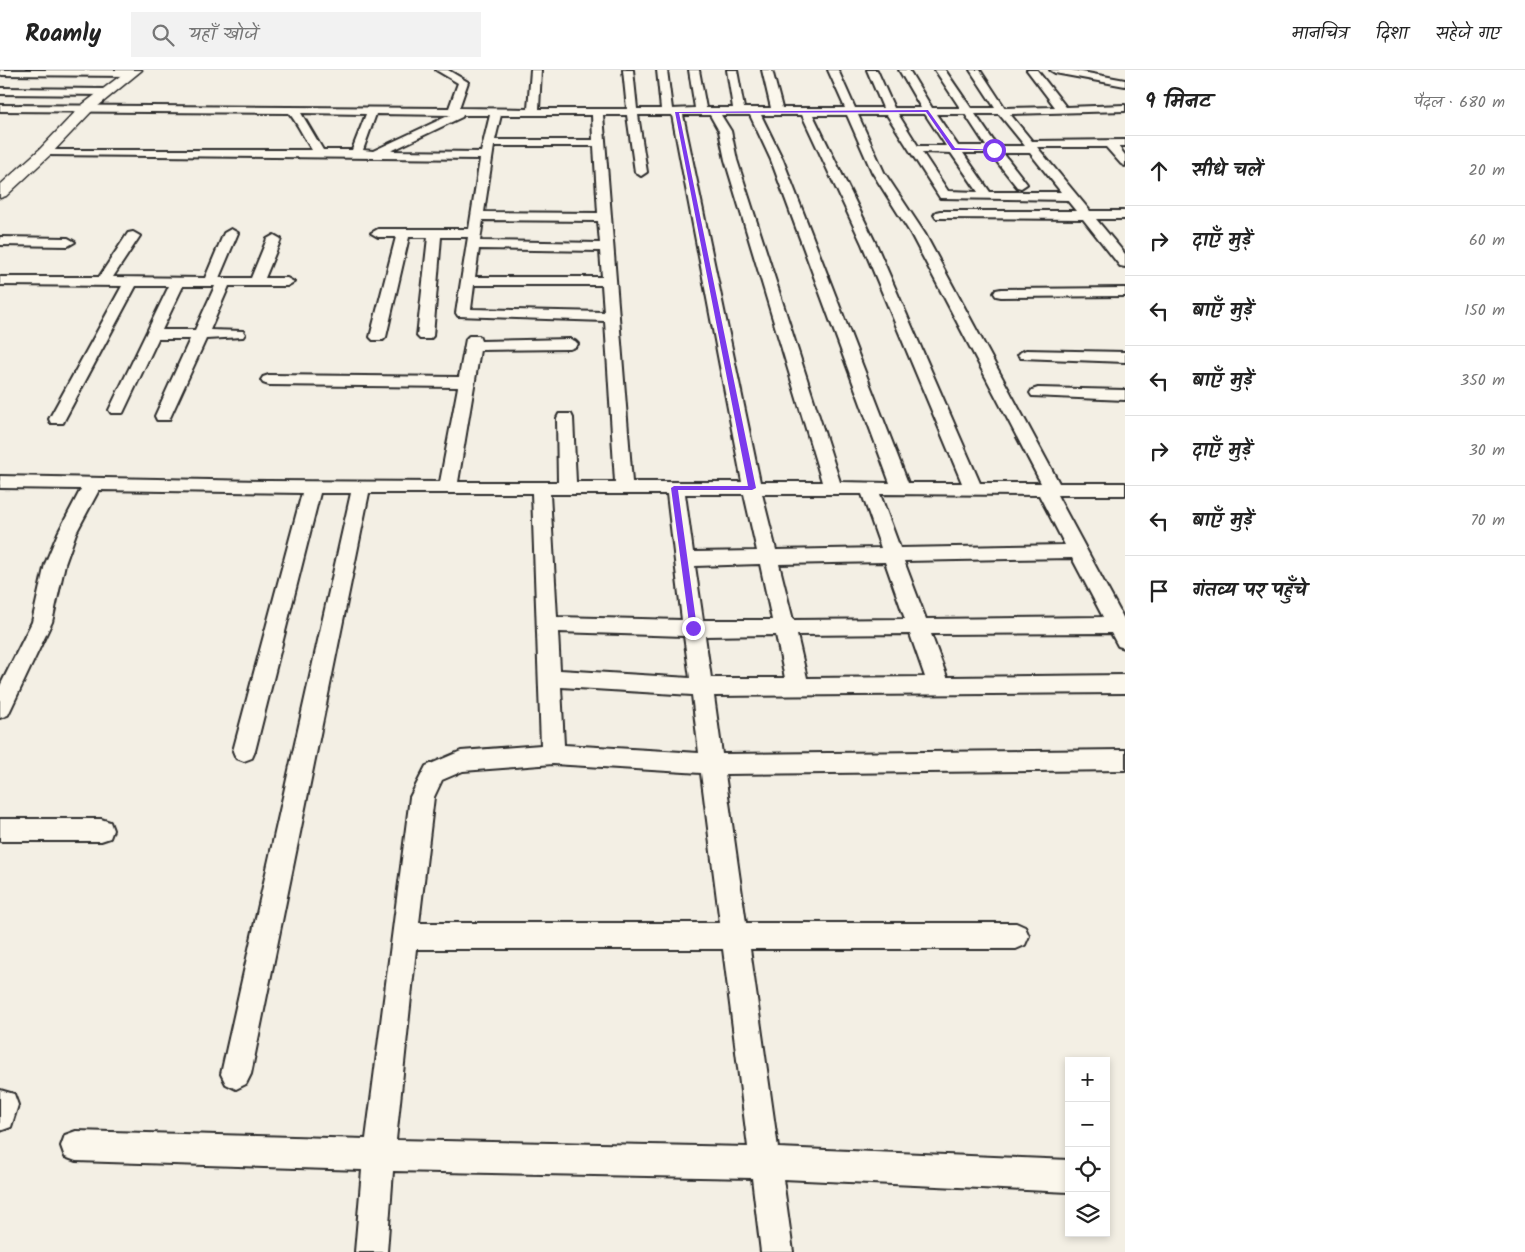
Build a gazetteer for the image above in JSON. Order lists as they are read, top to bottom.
{
  "page": {
    "header": "Roamly",
    "search": "यहाँ खोजें",
    "nav": ["मानचित्र", "दिशा", "सहेजे गए"],
    "heading": ["9 मिनट", "पैदल · 680 m"],
    "list": [
      ["सीधे चलें", "20 m"],
      ["दाएँ मुड़ें", "60 m"],
      ["बाएँ मुड़ें", "150 m"],
      ["बाएँ मुड़ें", "350 m"],
      ["दाएँ मुड़ें", "30 m"],
      ["बाएँ मुड़ें", "70 m"],
      "गंतव्य पर पहुँचे"
    ],
    "map_buttons": ["+", "−"]
  }
}
